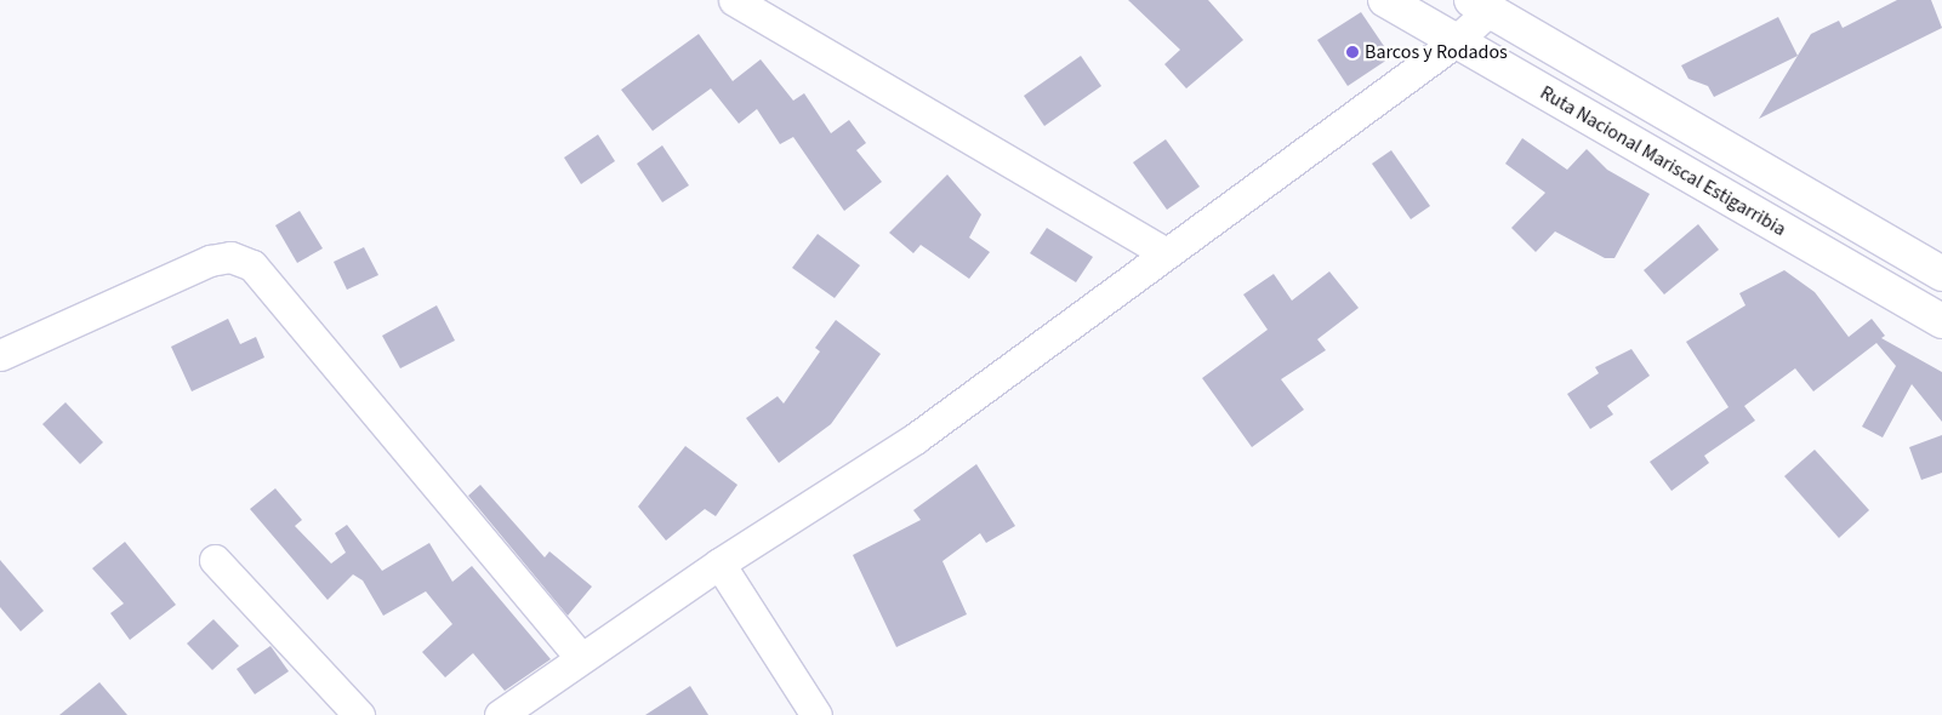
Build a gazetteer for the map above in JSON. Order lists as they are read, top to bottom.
{
  "streets": {
    "highway": ["Ruta Nacional Mariscal Estigarribia"]
  },
  "places": ["Barcos y Rodados"]
}
